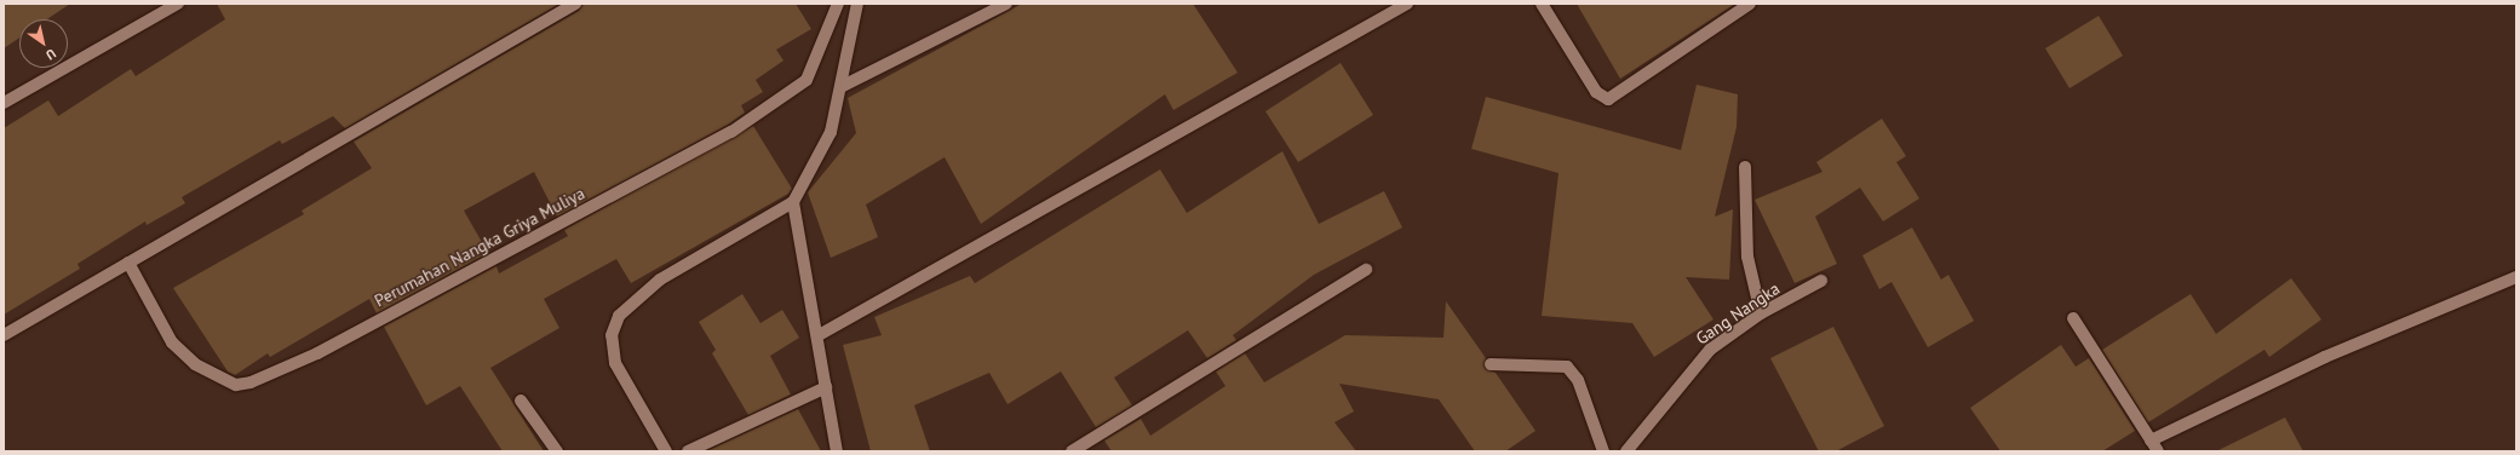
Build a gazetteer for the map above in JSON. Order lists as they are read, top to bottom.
{
  "streets": {
    "street": ["Perumahan Nangka Griya Muliya", "Gang Nangka"]
  },
  "north": "bottom right"
}
